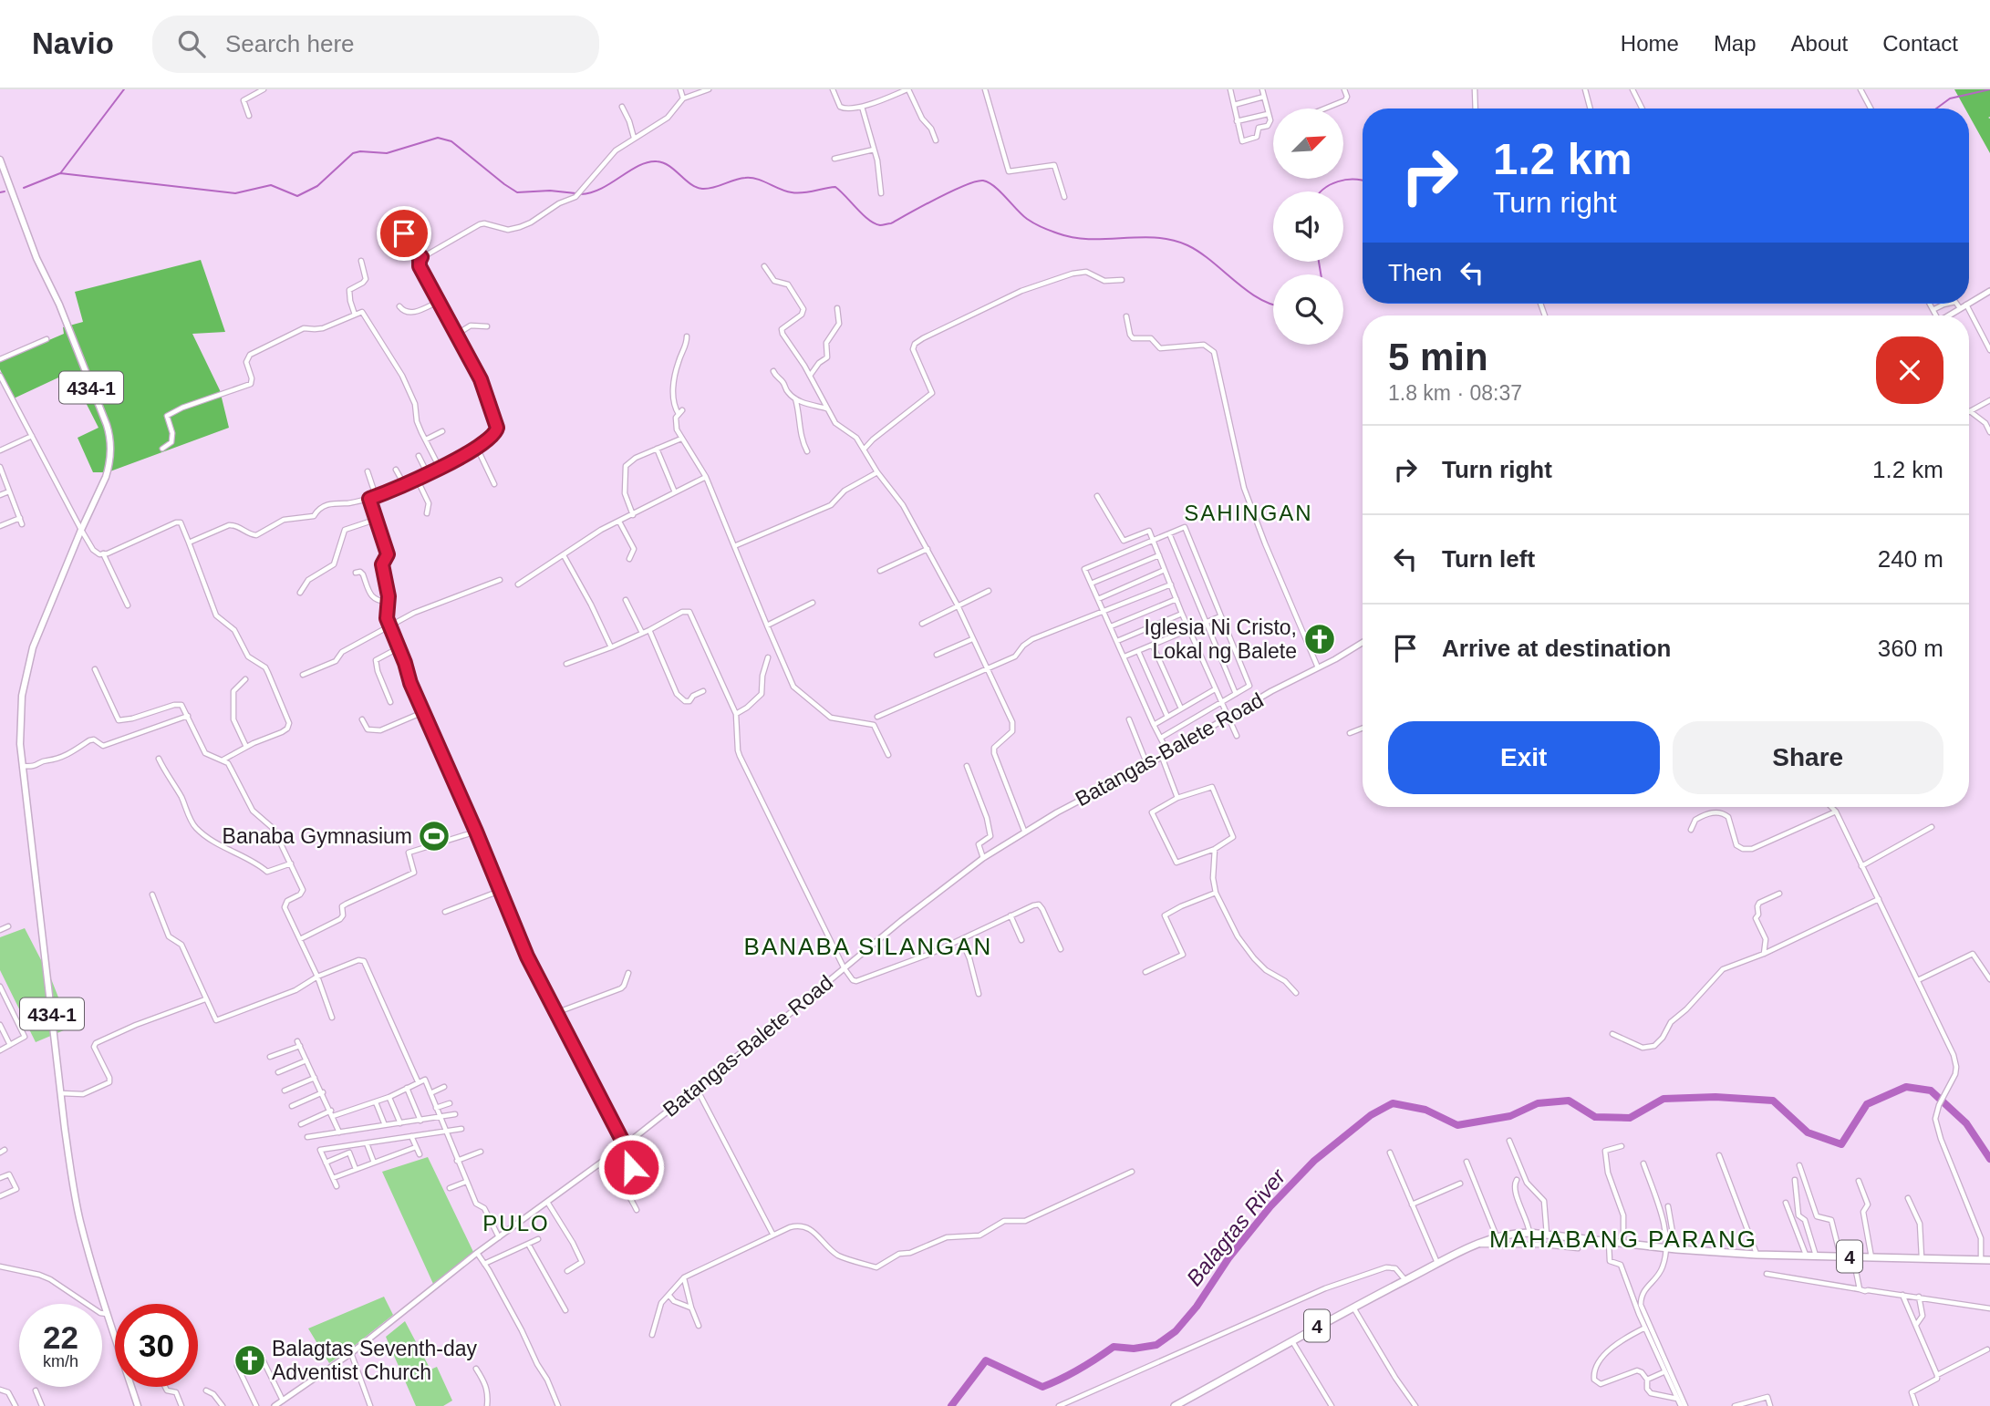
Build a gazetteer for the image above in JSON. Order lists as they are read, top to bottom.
{
  "streets": {
    "highway": ["4"],
    "main road": ["434-1", "Batangas-Balete Road"]
  },
  "districts": [
    "SAHINGAN",
    "BANABA SILANGAN",
    "PULO",
    "MAHABANG PARANG"
  ],
  "water": ["Balagtas River"],
  "places": {
    "church": ["Iglesia Ni Cristo, Lokal ng Balete", "Balagtas Seventh-day Adventist Church"],
    "sports": ["Banaba Gymnasium"]
  },
  "north": "top right",
  "page": {
    "header": "Navio",
    "search": "Search here",
    "nav": [
      "Home",
      "Map",
      "About",
      "Contact"
    ],
    "turn": ["1.2 km", "Turn right"],
    "then": "Then",
    "heading": ["5 min", "1.8 km · 08:37"],
    "list": [
      {
        "name": "Turn right",
        "value": "1.2 km"
      },
      {
        "name": "Turn left",
        "value": "240 m"
      },
      {
        "name": "Arrive at destination",
        "value": "360 m"
      }
    ],
    "buttons": ["Exit", "Share"],
    "speed": "22 km/h",
    "limit": "30"
  }
}
